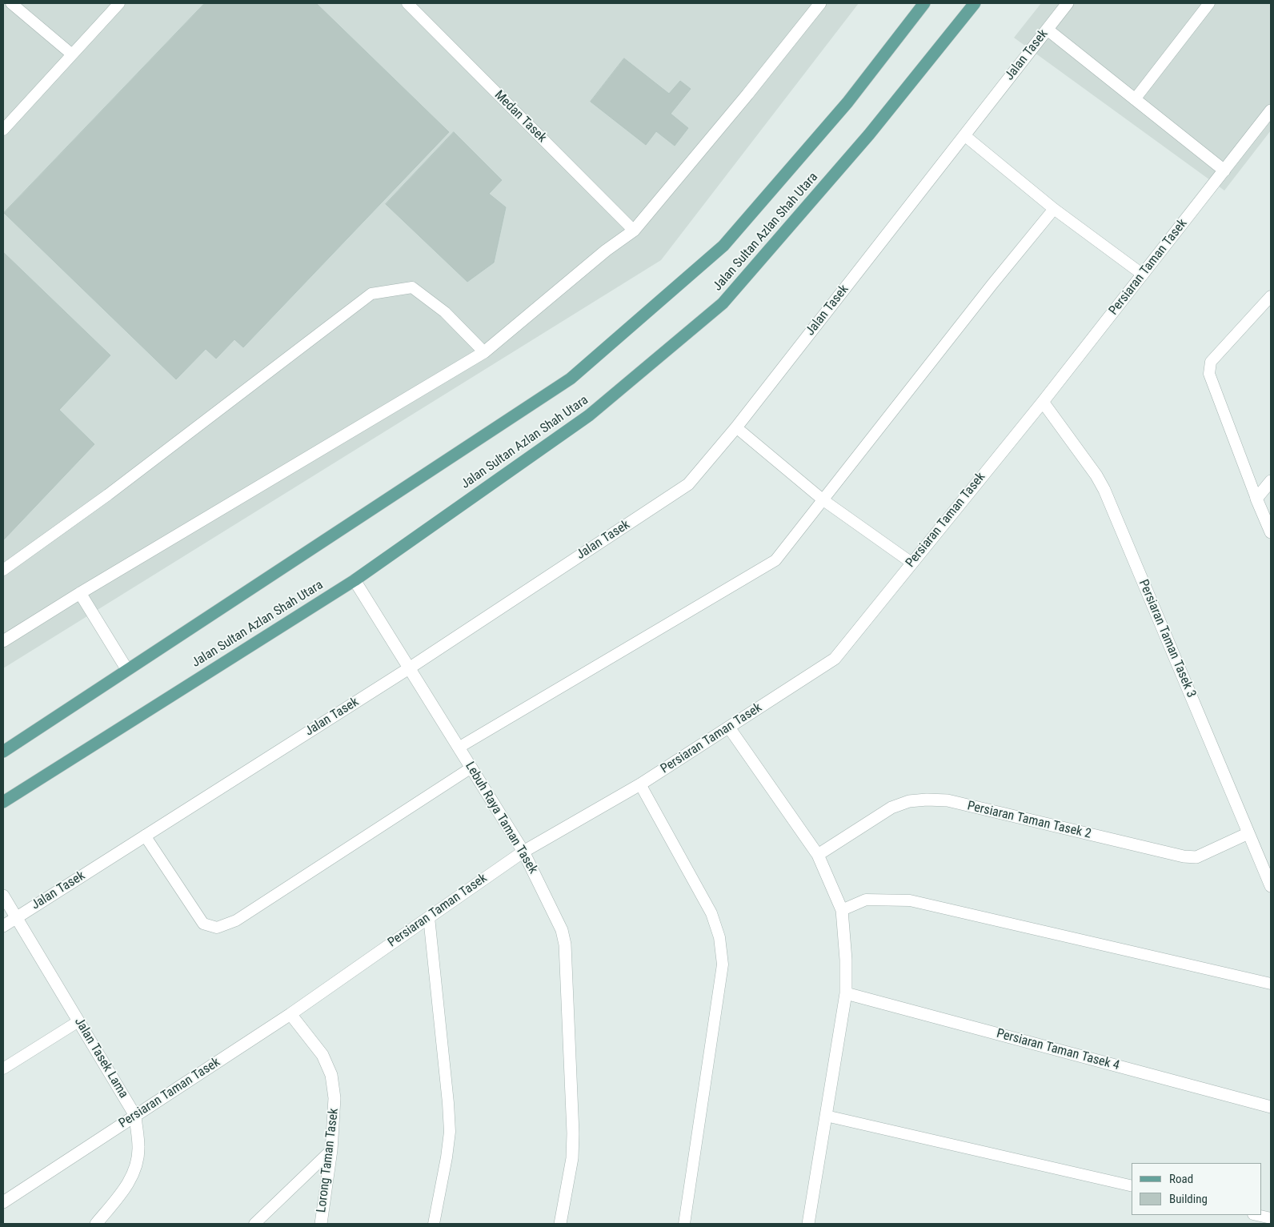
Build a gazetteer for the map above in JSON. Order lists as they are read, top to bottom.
{
  "streets": {
    "main road": ["Jalan Sultan Azlan Shah Utara"],
    "street": [
      "Jalan Tasek",
      "Persiaran Taman Tasek",
      "Persiaran Taman Tasek 3",
      "Lebuh Raya Taman Tasek",
      "Persiaran Taman Tasek 2",
      "Persiaran Taman Tasek 4",
      "Jalan Tasek Lama",
      "Lorong Taman Tasek"
    ],
    "lane": ["Medan Tasek"]
  },
  "crossings": [
    ["Jalan Tasek", "Lebuh Raya Taman Tasek"],
    ["Jalan Tasek", "Jalan Tasek Lama"],
    ["Jalan Sultan Azlan Shah Utara", "Lebuh Raya Taman Tasek"],
    ["Persiaran Taman Tasek", "Persiaran Taman Tasek 3"],
    ["Persiaran Taman Tasek", "Lebuh Raya Taman Tasek"],
    ["Persiaran Taman Tasek", "Jalan Tasek Lama"],
    ["Persiaran Taman Tasek", "Lorong Taman Tasek"],
    ["Persiaran Taman Tasek 3", "Persiaran Taman Tasek 2"]
  ],
  "legend": ["Road", "Building"]
}
